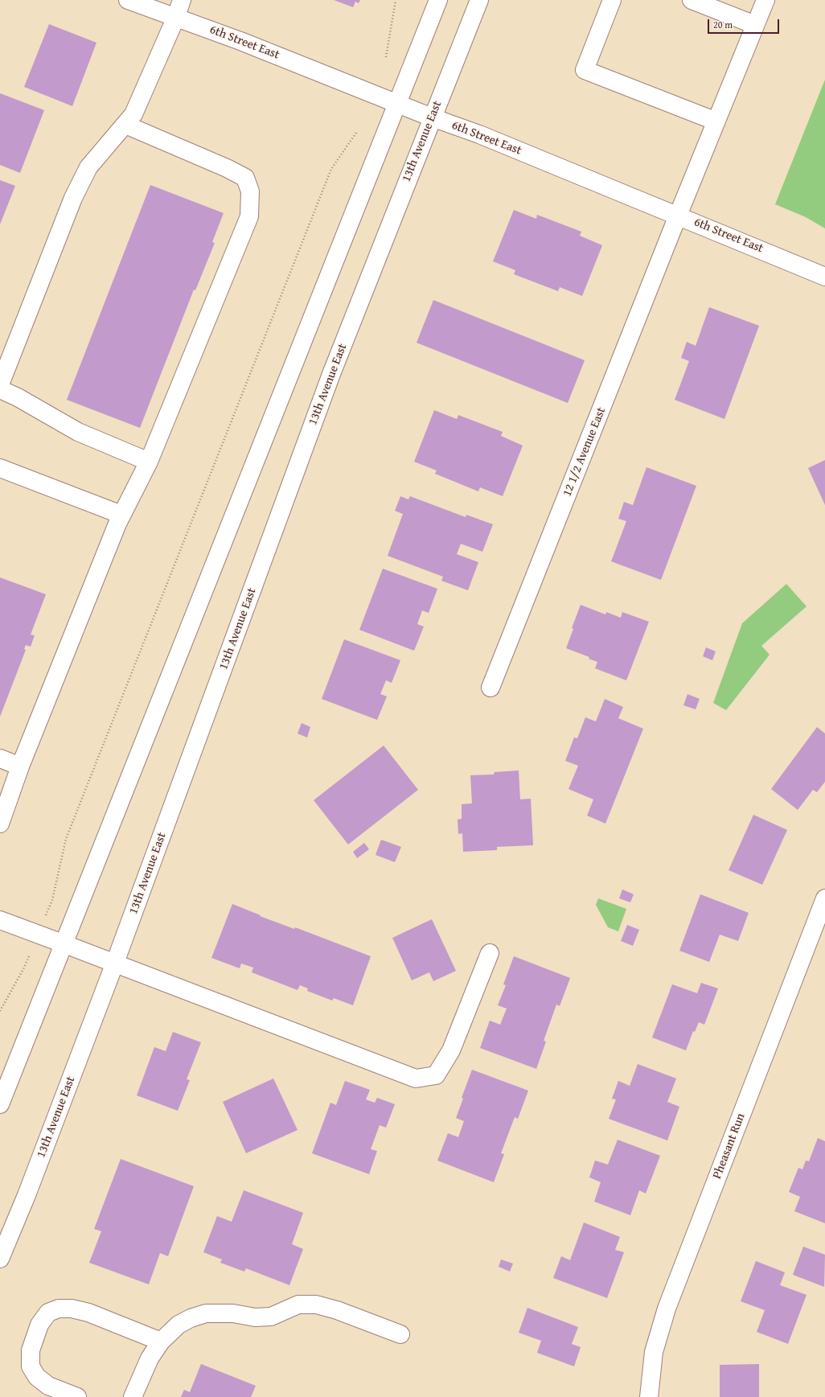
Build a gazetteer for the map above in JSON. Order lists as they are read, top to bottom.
{
  "streets": {
    "main road": [
      "6th Street East",
      "13th Avenue East",
      "12 1/2 Avenue East",
      "Pheasant Run"
    ]
  },
  "crossings": [
    ["6th Street East", "13th Avenue East"],
    ["6th Street East", "12 1/2 Avenue East"]
  ],
  "scale_bar": "20 m"
}
